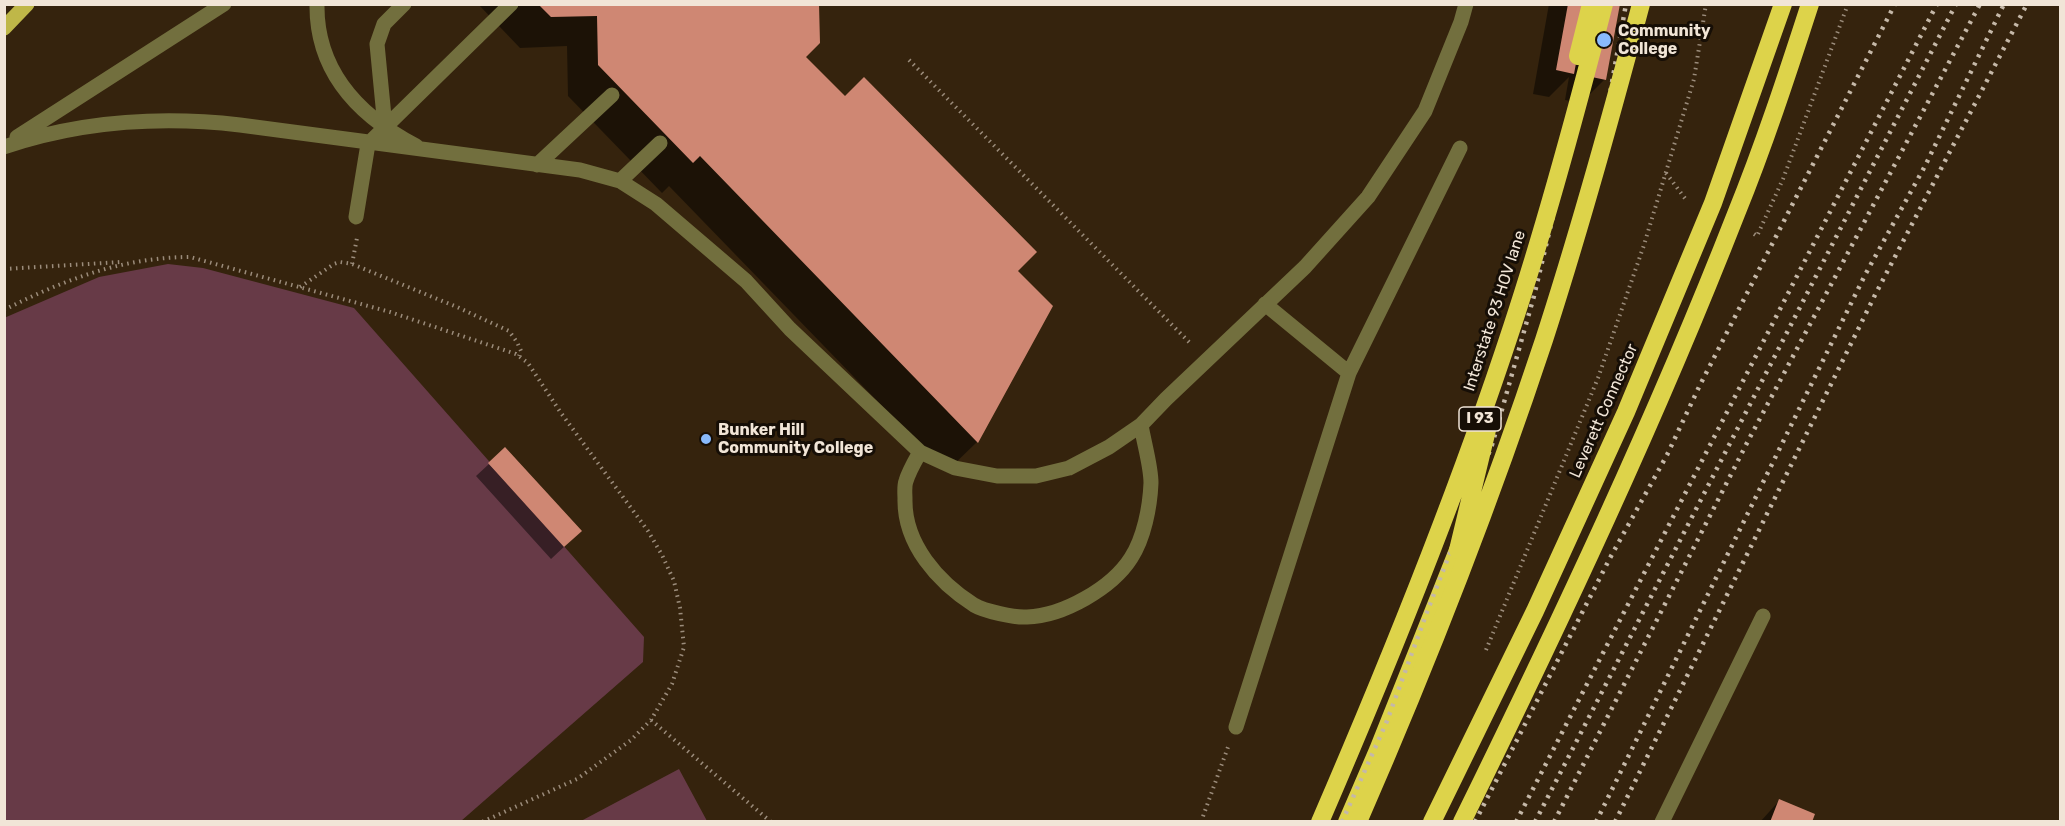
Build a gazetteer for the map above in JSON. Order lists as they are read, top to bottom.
{
  "streets": {
    "highway": ["Interstate 93 HOV lane", "Leverett Connector", "I 93"]
  },
  "places": ["Community College", "Bunker Hill Community College"]
}
